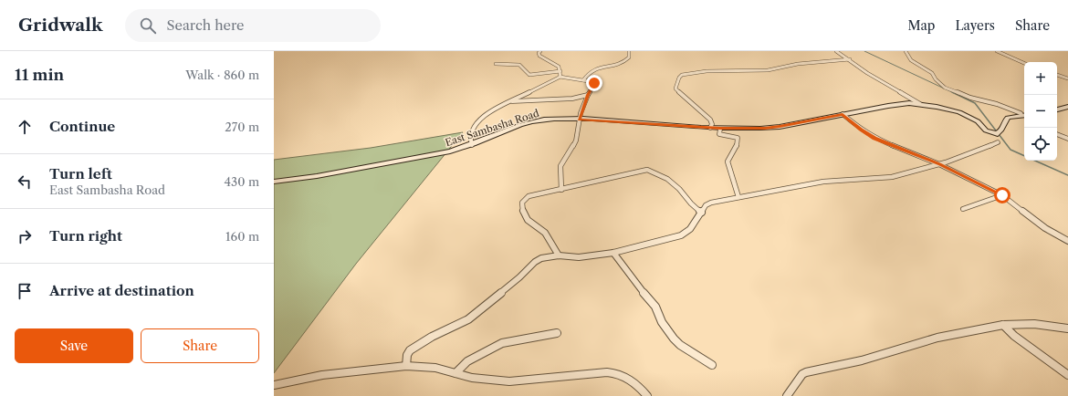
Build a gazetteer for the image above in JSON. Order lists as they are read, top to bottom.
{
  "streets": {
    "street": ["East Sambasha Road"]
  },
  "page": {
    "header": "Gridwalk",
    "search": "Search here",
    "nav": ["Map", "Layers", "Share"],
    "heading": ["11 min", "Walk · 860 m"],
    "map_buttons": ["+", "−"],
    "list": [
      ["Continue", "270 m"],
      ["Turn left", "East Sambasha Road", "430 m"],
      ["Turn right", "160 m"],
      "Arrive at destination"
    ],
    "buttons": ["Save", "Share"]
  }
}
